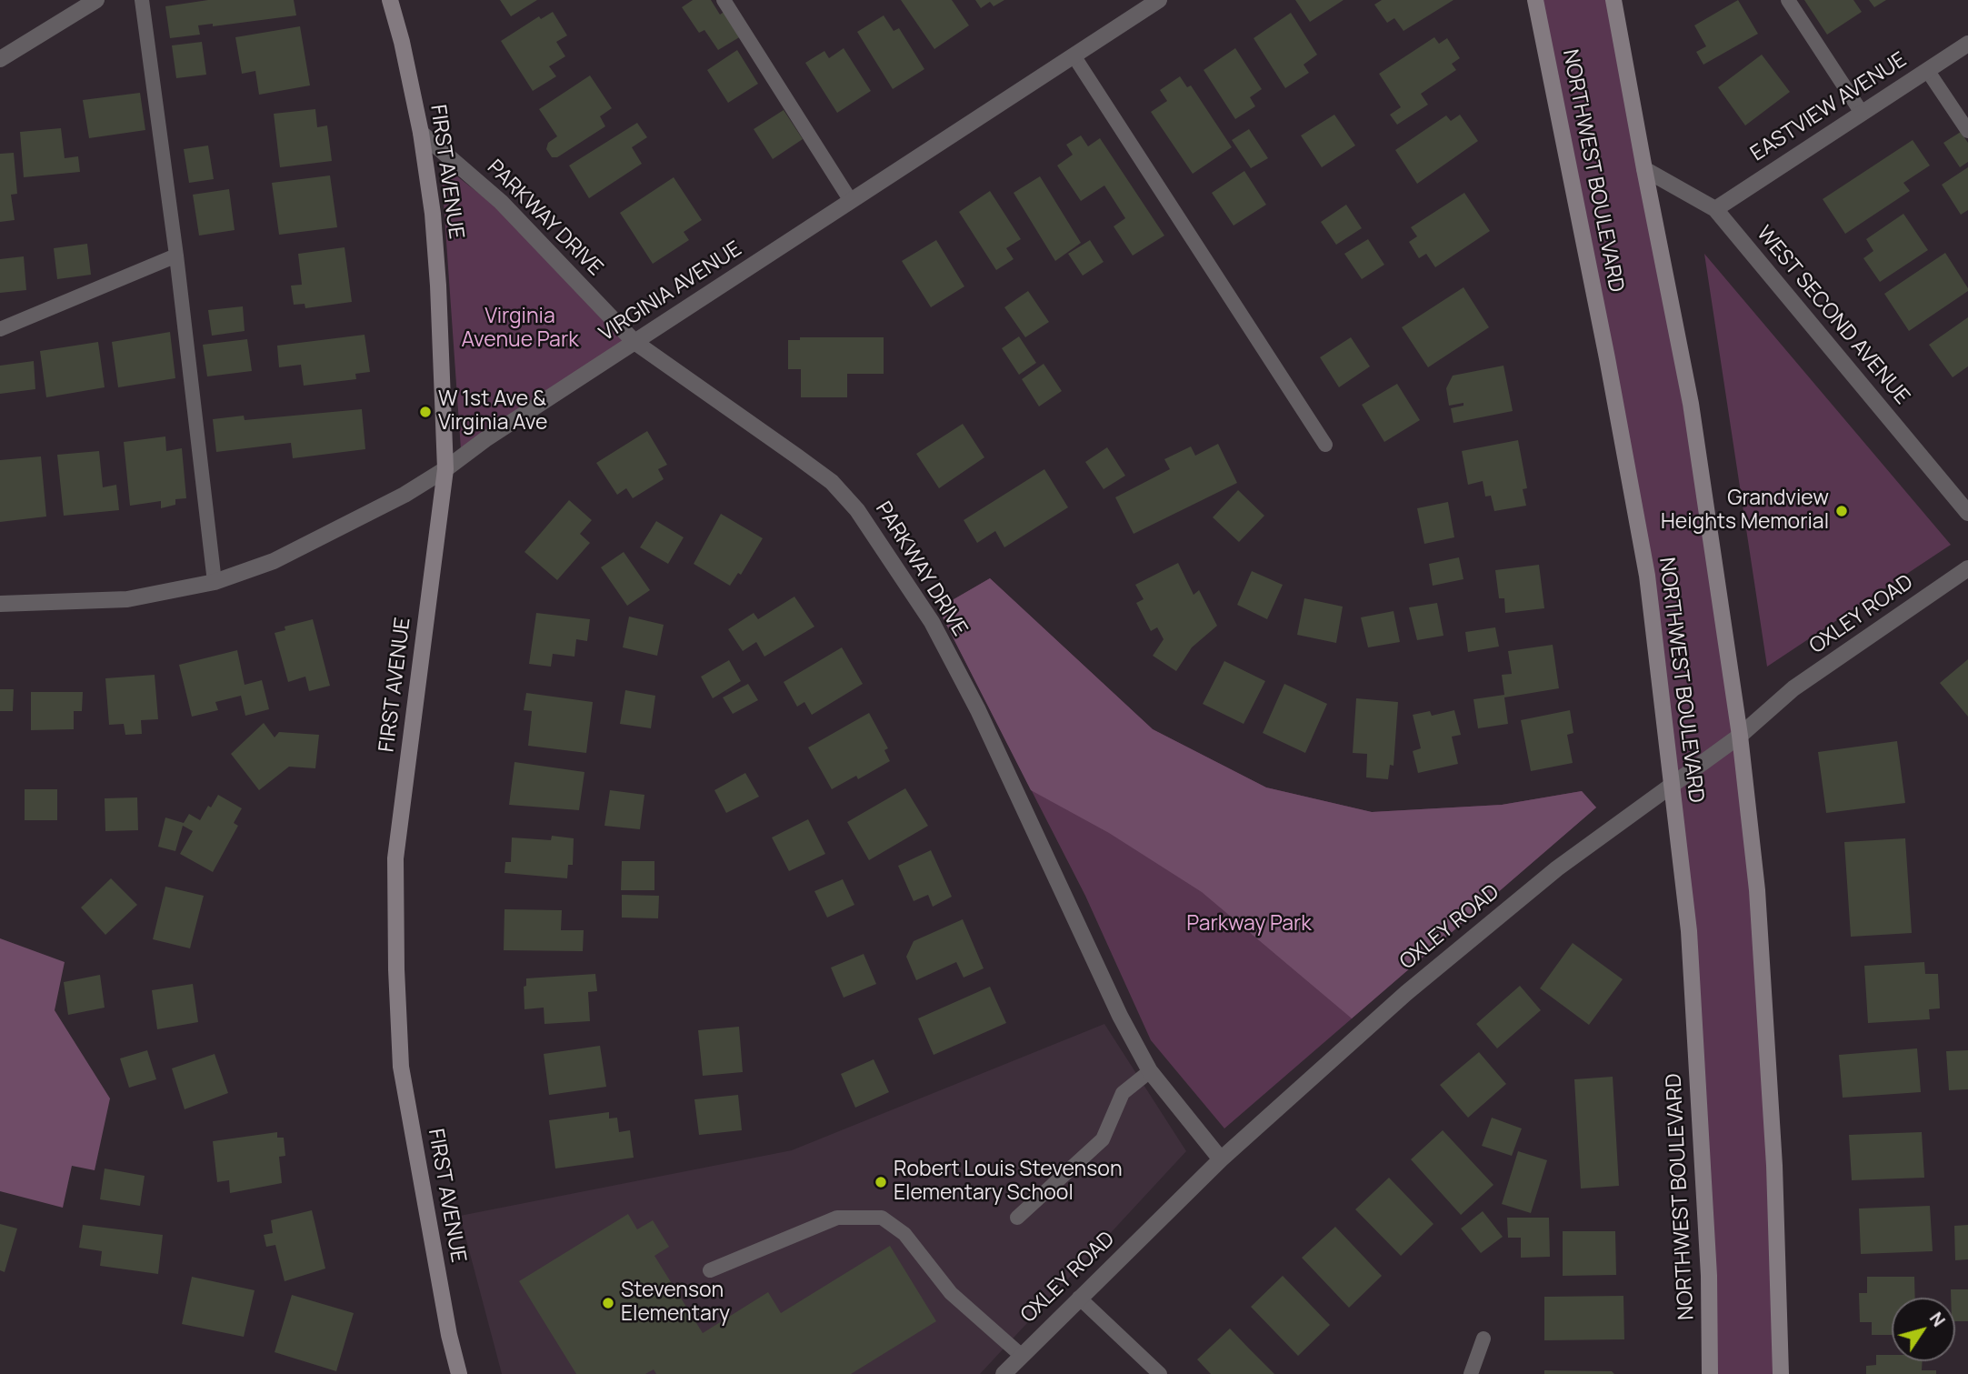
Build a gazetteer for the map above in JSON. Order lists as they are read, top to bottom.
{
  "streets": {
    "main road": ["NORTHWEST BOULEVARD", "FIRST AVENUE"],
    "street": [
      "EASTVIEW AVENUE",
      "PARKWAY DRIVE",
      "VIRGINIA AVENUE",
      "WEST SECOND AVENUE",
      "OXLEY ROAD"
    ]
  },
  "crossings": [
    ["EASTVIEW AVENUE", "WEST SECOND AVENUE"],
    ["NORTHWEST BOULEVARD", "OXLEY ROAD"],
    ["FIRST AVENUE", "PARKWAY DRIVE"],
    ["FIRST AVENUE", "VIRGINIA AVENUE"],
    ["PARKWAY DRIVE", "VIRGINIA AVENUE"],
    ["PARKWAY DRIVE", "OXLEY ROAD"]
  ],
  "parks": ["Virginia Avenue Park", "Parkway Park"],
  "places": [
    "W 1st Ave & Virginia Ave",
    "Grandview Heights Memorial",
    "Robert Louis Stevenson Elementary School",
    "Stevenson Elementary"
  ],
  "north": "top right"
}
